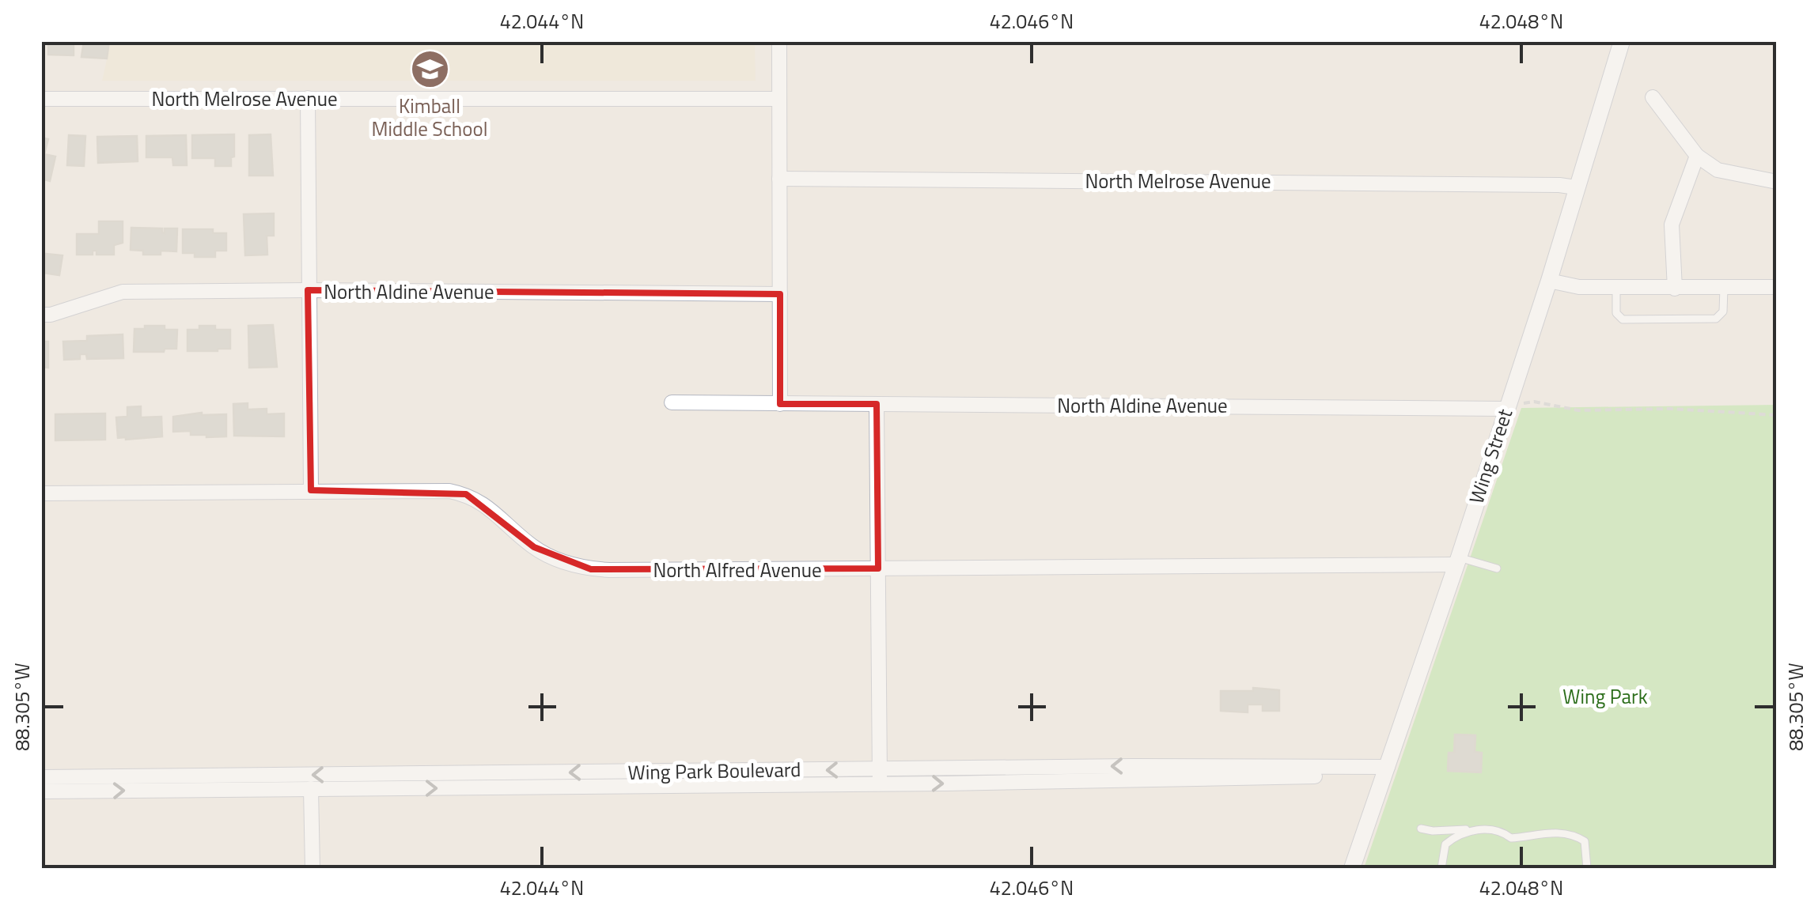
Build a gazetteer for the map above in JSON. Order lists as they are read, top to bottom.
{
  "streets": {
    "street": [
      "North Melrose Avenue",
      "North Aldine Avenue",
      "Wing Street",
      "North Alfred Avenue",
      "Wing Park Boulevard"
    ]
  },
  "crossings": [
    ["North Melrose Avenue", "Wing Street"],
    ["North Aldine Avenue", "Wing Street"],
    ["Wing Street", "North Alfred Avenue"],
    ["Wing Street", "Wing Park Boulevard"]
  ],
  "parks": ["Wing Park"],
  "places": {
    "school or university": ["Kimball Middle School"]
  },
  "coordinates": [
    "42.044°N",
    "42.046°N",
    "42.048°N",
    "88.305°W"
  ]
}
